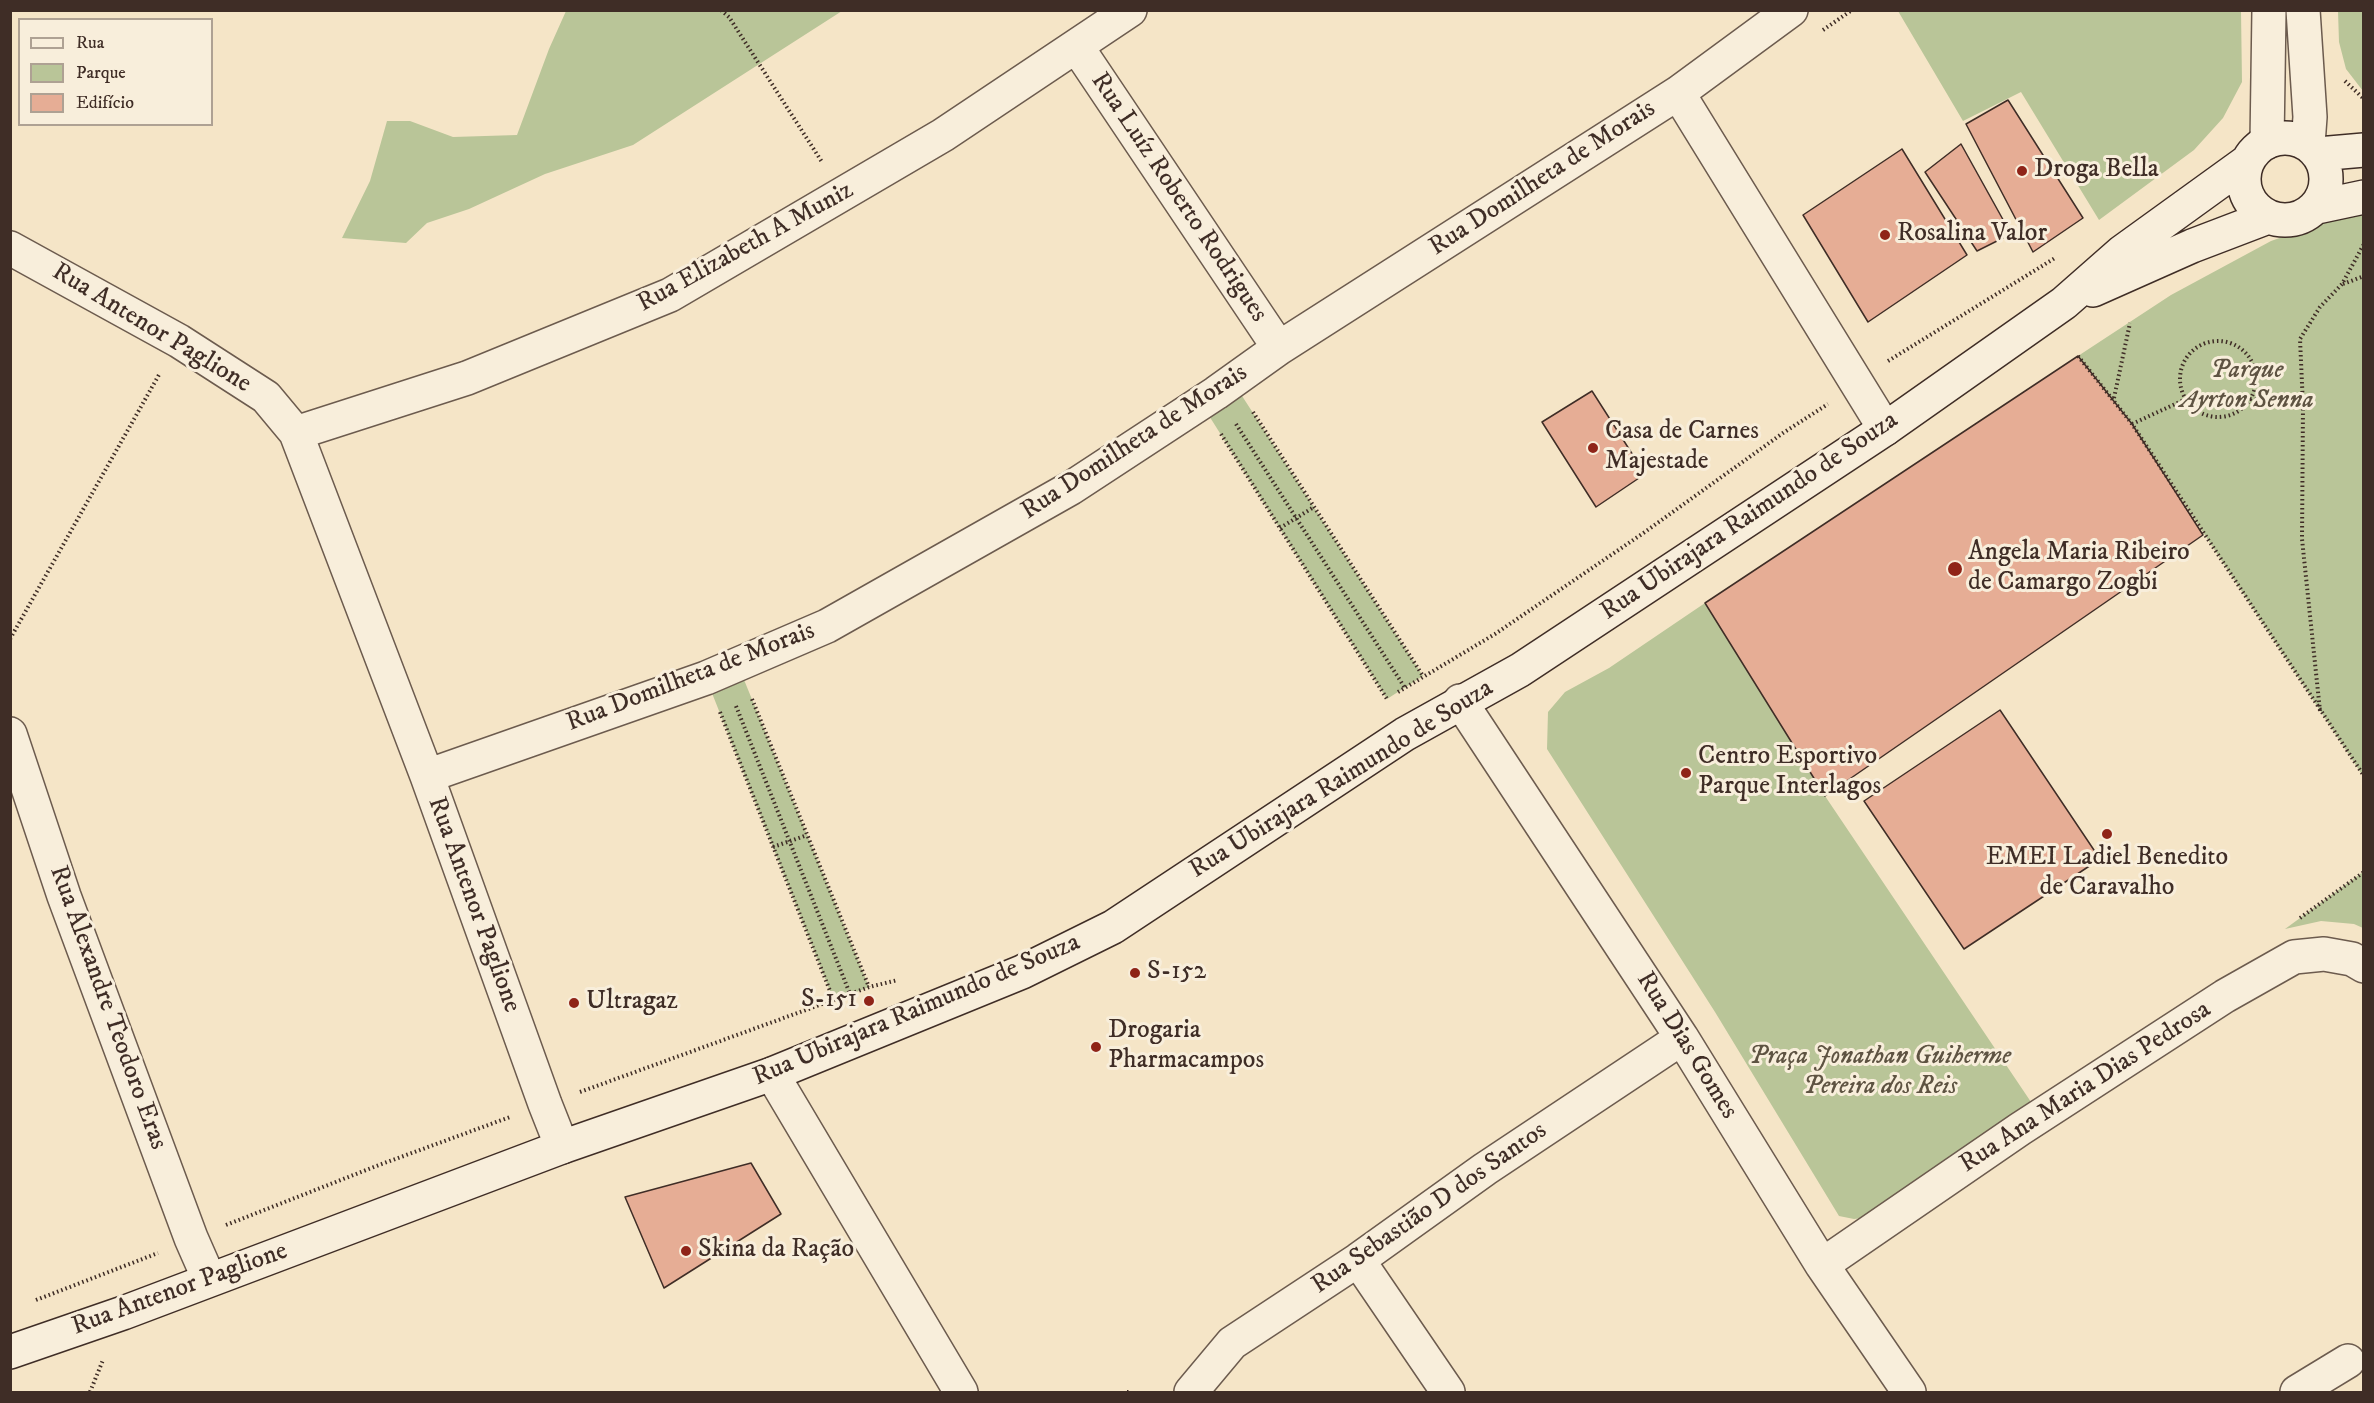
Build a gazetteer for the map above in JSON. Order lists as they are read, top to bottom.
{
  "streets": {
    "street": [
      "Rua Domilheta de Morais",
      "Rua Luíz Roberto Rodrigues",
      "Rua Elizabeth A Muniz",
      "Rua Antenor Paglione",
      "Rua Ubirajara Raimundo de Souza",
      "Rua Alexandre Teodoro Eras",
      "Rua Dias Gomes",
      "Rua Ana Maria Dias Pedrosa",
      "Rua Sebastião D dos Santos"
    ]
  },
  "crossings": [
    ["Rua Domilheta de Morais", "Rua Luíz Roberto Rodrigues"],
    ["Rua Domilheta de Morais", "Rua Antenor Paglione"],
    ["Rua Luíz Roberto Rodrigues", "Rua Elizabeth A Muniz"],
    ["Rua Elizabeth A Muniz", "Rua Antenor Paglione"],
    ["Rua Antenor Paglione", "Rua Ubirajara Raimundo de Souza"],
    ["Rua Antenor Paglione", "Rua Alexandre Teodoro Eras"],
    ["Rua Ubirajara Raimundo de Souza", "Rua Dias Gomes"],
    ["Rua Dias Gomes", "Rua Ana Maria Dias Pedrosa"],
    ["Rua Dias Gomes", "Rua Sebastião D dos Santos"]
  ],
  "parks": ["Parque Ayrton Senna", "Praça Jonathan Guiherme Pereira dos Reis"],
  "places": [
    "Droga Bella",
    "Rosalina Valor",
    "Casa de Carnes Majestade",
    "Angela Maria Ribeiro de Camargo Zogbi",
    "Centro Esportivo Parque Interlagos",
    "EMEI Ladiel Benedito de Caravalho",
    "S-152",
    "S-151",
    "Ultragaz",
    "Drogaria Pharmacampos",
    "Skina da Ração"
  ],
  "legend": ["Rua", "Parque", "Edifício"]
}
